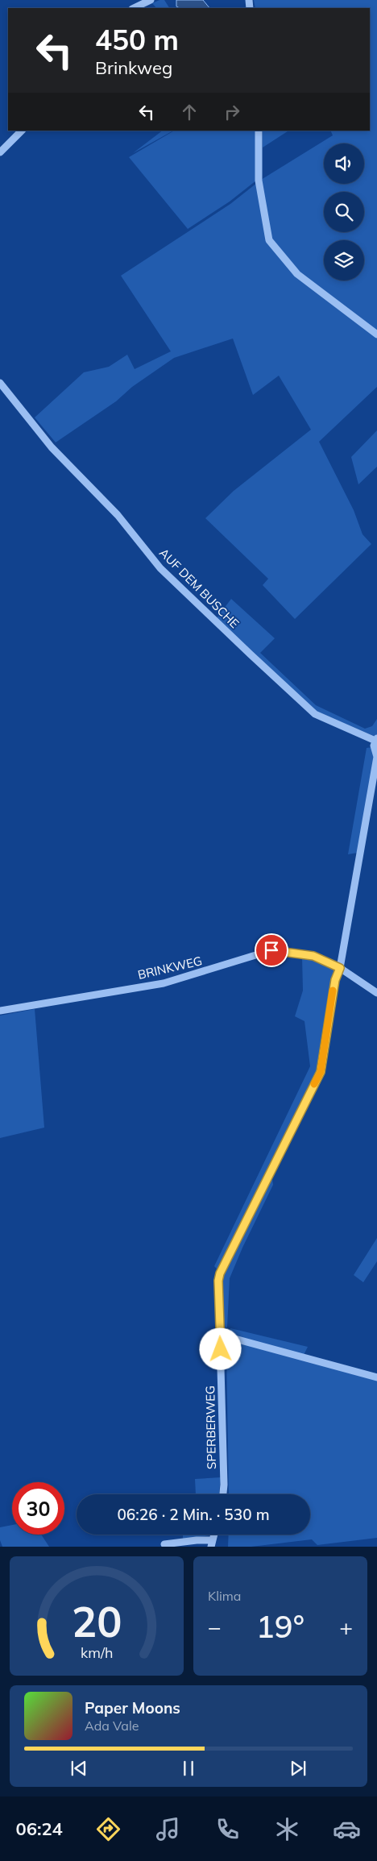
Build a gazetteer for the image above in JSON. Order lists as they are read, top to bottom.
{
  "streets": {
    "street": ["AUF DEM BUSCHE", "BRINKWEG", "SPERBERWEG"]
  },
  "crossings": [
    ["BRINKWEG", "SPERBERWEG"]
  ],
  "page": {
    "turn": ["450 m", "Brinkweg"],
    "limit": "30",
    "trip": "06:26 · 2 Min. · 530 m",
    "tile": "Klima",
    "heat": ["−", "19°", "+"],
    "song": ["Paper Moons", "Ada Vale"],
    "tabs": "06:24",
    "gauge": ["20", "km/h"]
  }
}
